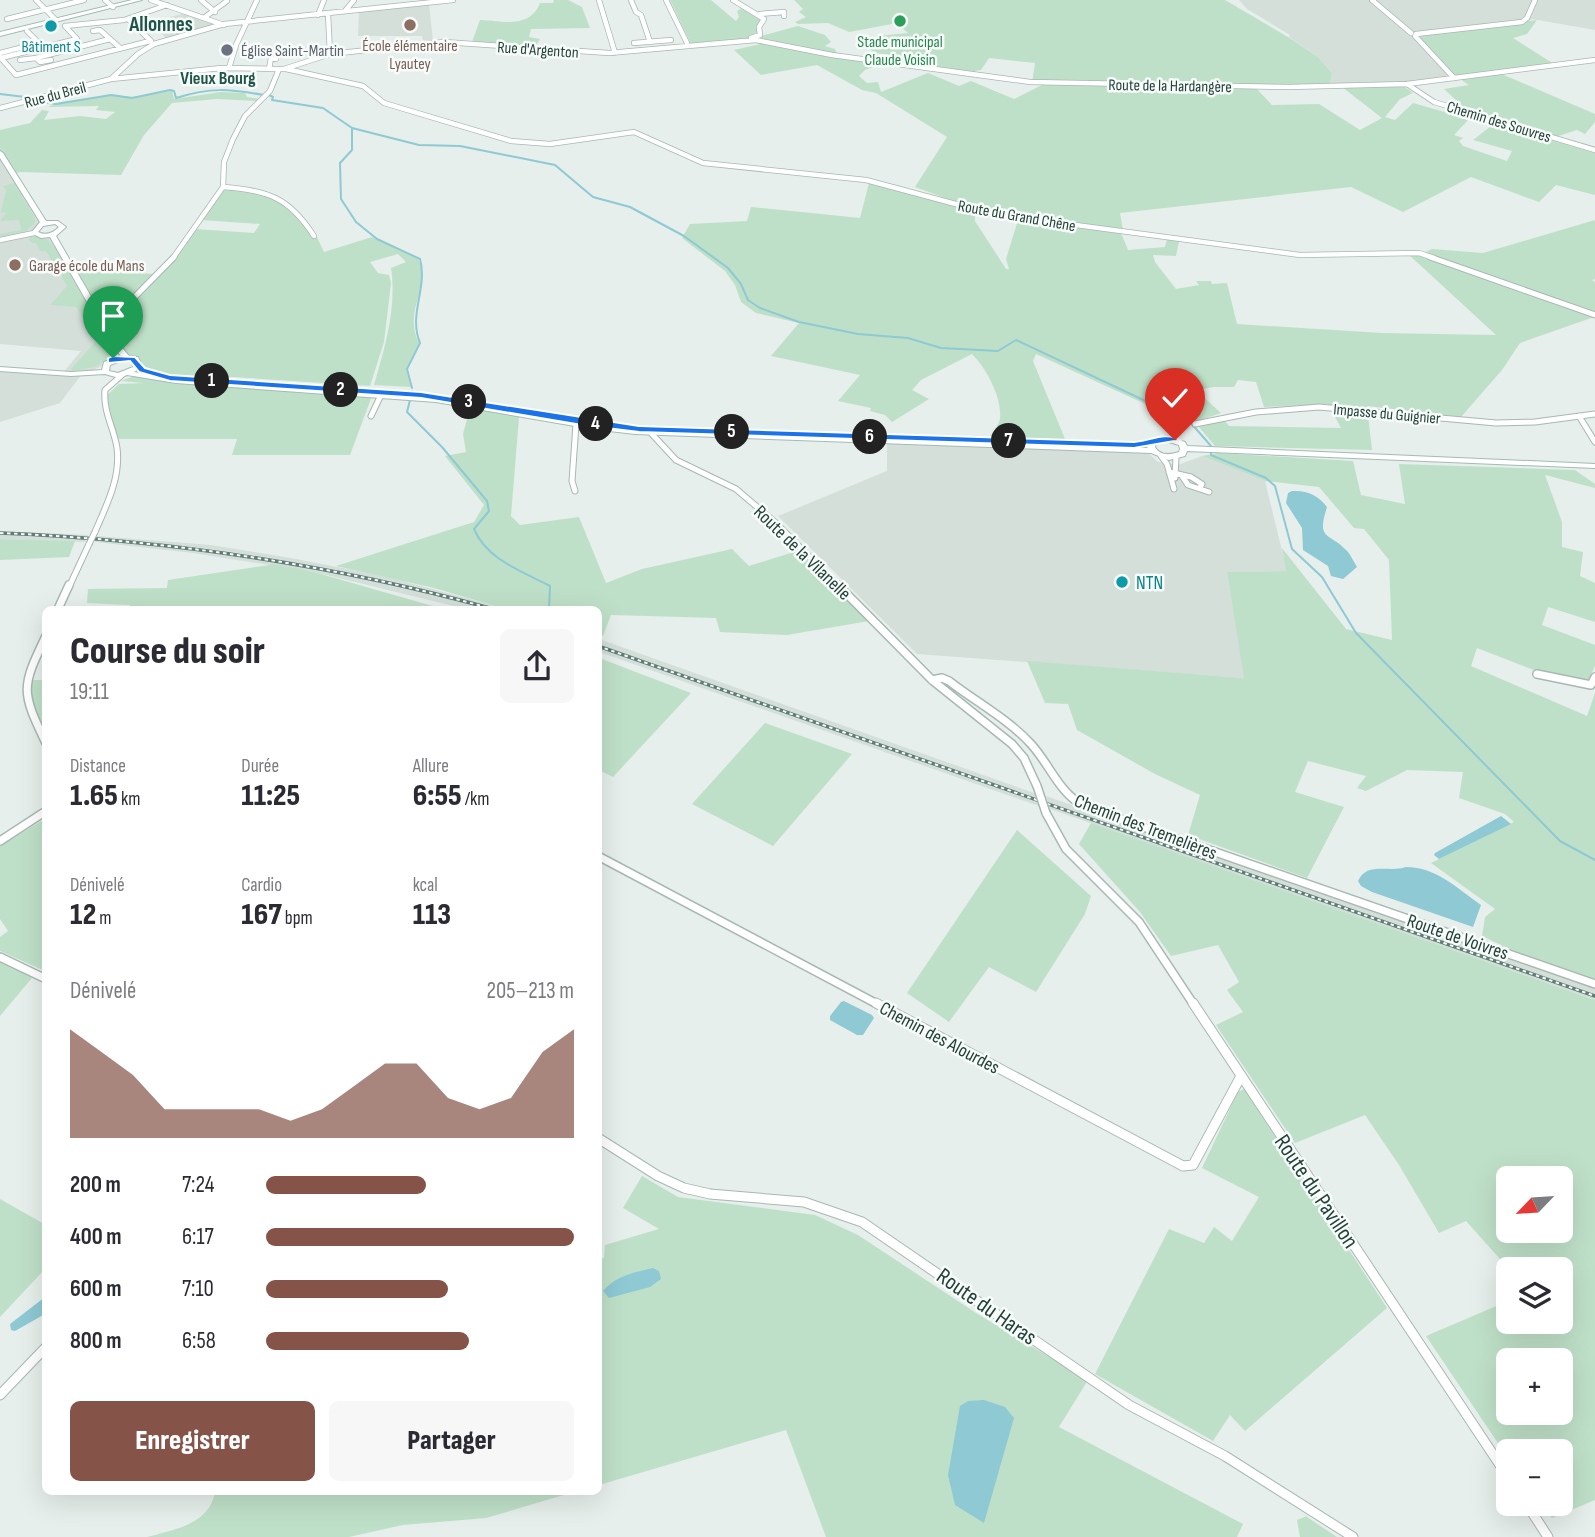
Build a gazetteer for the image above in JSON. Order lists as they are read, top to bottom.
{
  "streets": {
    "street": [
      "Rue d'Argenton",
      "Route de la Hardangère",
      "Rue du Breil",
      "Chemin des Souvres",
      "Route du Grand Chêne",
      "Impasse du Guignier",
      "Route de la Vilanelle",
      "Chemin des Tremelières",
      "Route de Voivres",
      "Chemin des Alourdes",
      "Route du Pavillon",
      "Route du Haras"
    ]
  },
  "crossings": [
    ["Rue d'Argenton", "Route de la Hardangère"],
    ["Rue d'Argenton", "Rue du Breil"],
    ["Rue d'Argenton", "Route du Grand Chêne"],
    ["Route de la Hardangère", "Chemin des Souvres"],
    ["Rue du Breil", "Route du Grand Chêne"],
    ["Route de la Vilanelle", "Chemin des Tremelières"],
    ["Route de la Vilanelle", "Route du Pavillon"],
    ["Chemin des Tremelières", "Route de Voivres"],
    ["Chemin des Alourdes", "Route du Pavillon"]
  ],
  "districts": ["Allonnes", "Vieux Bourg"],
  "places": [
    "Stade municipal Claude Voisin",
    "École élémentaire Lyautey",
    "Bâtiment S",
    "Église Saint-Martin",
    "Garage école du Mans",
    "NTN"
  ],
  "north": "bottom left",
  "page": {
    "pins": [
      "1",
      "2",
      "3",
      "4",
      "5",
      "6",
      "7"
    ],
    "heading": ["Course du soir", "19:11"],
    "stats": [
      ["Distance", "1.65 km"],
      ["Durée", "11:25"],
      ["Allure", "6:55 /km"],
      ["Dénivelé", "12 m"],
      ["Cardio", "167 bpm"],
      ["kcal", "113"]
    ],
    "chart": ["Dénivelé", "205–213 m"],
    "list": [
      {
        "name": "200 m",
        "note": "7:24"
      },
      {
        "name": "400 m",
        "note": "6:17"
      },
      {
        "name": "600 m",
        "note": "7:10"
      },
      {
        "name": "800 m",
        "note": "6:58"
      }
    ],
    "map_buttons": ["+", "−"],
    "buttons": ["Enregistrer", "Partager"]
  }
}
